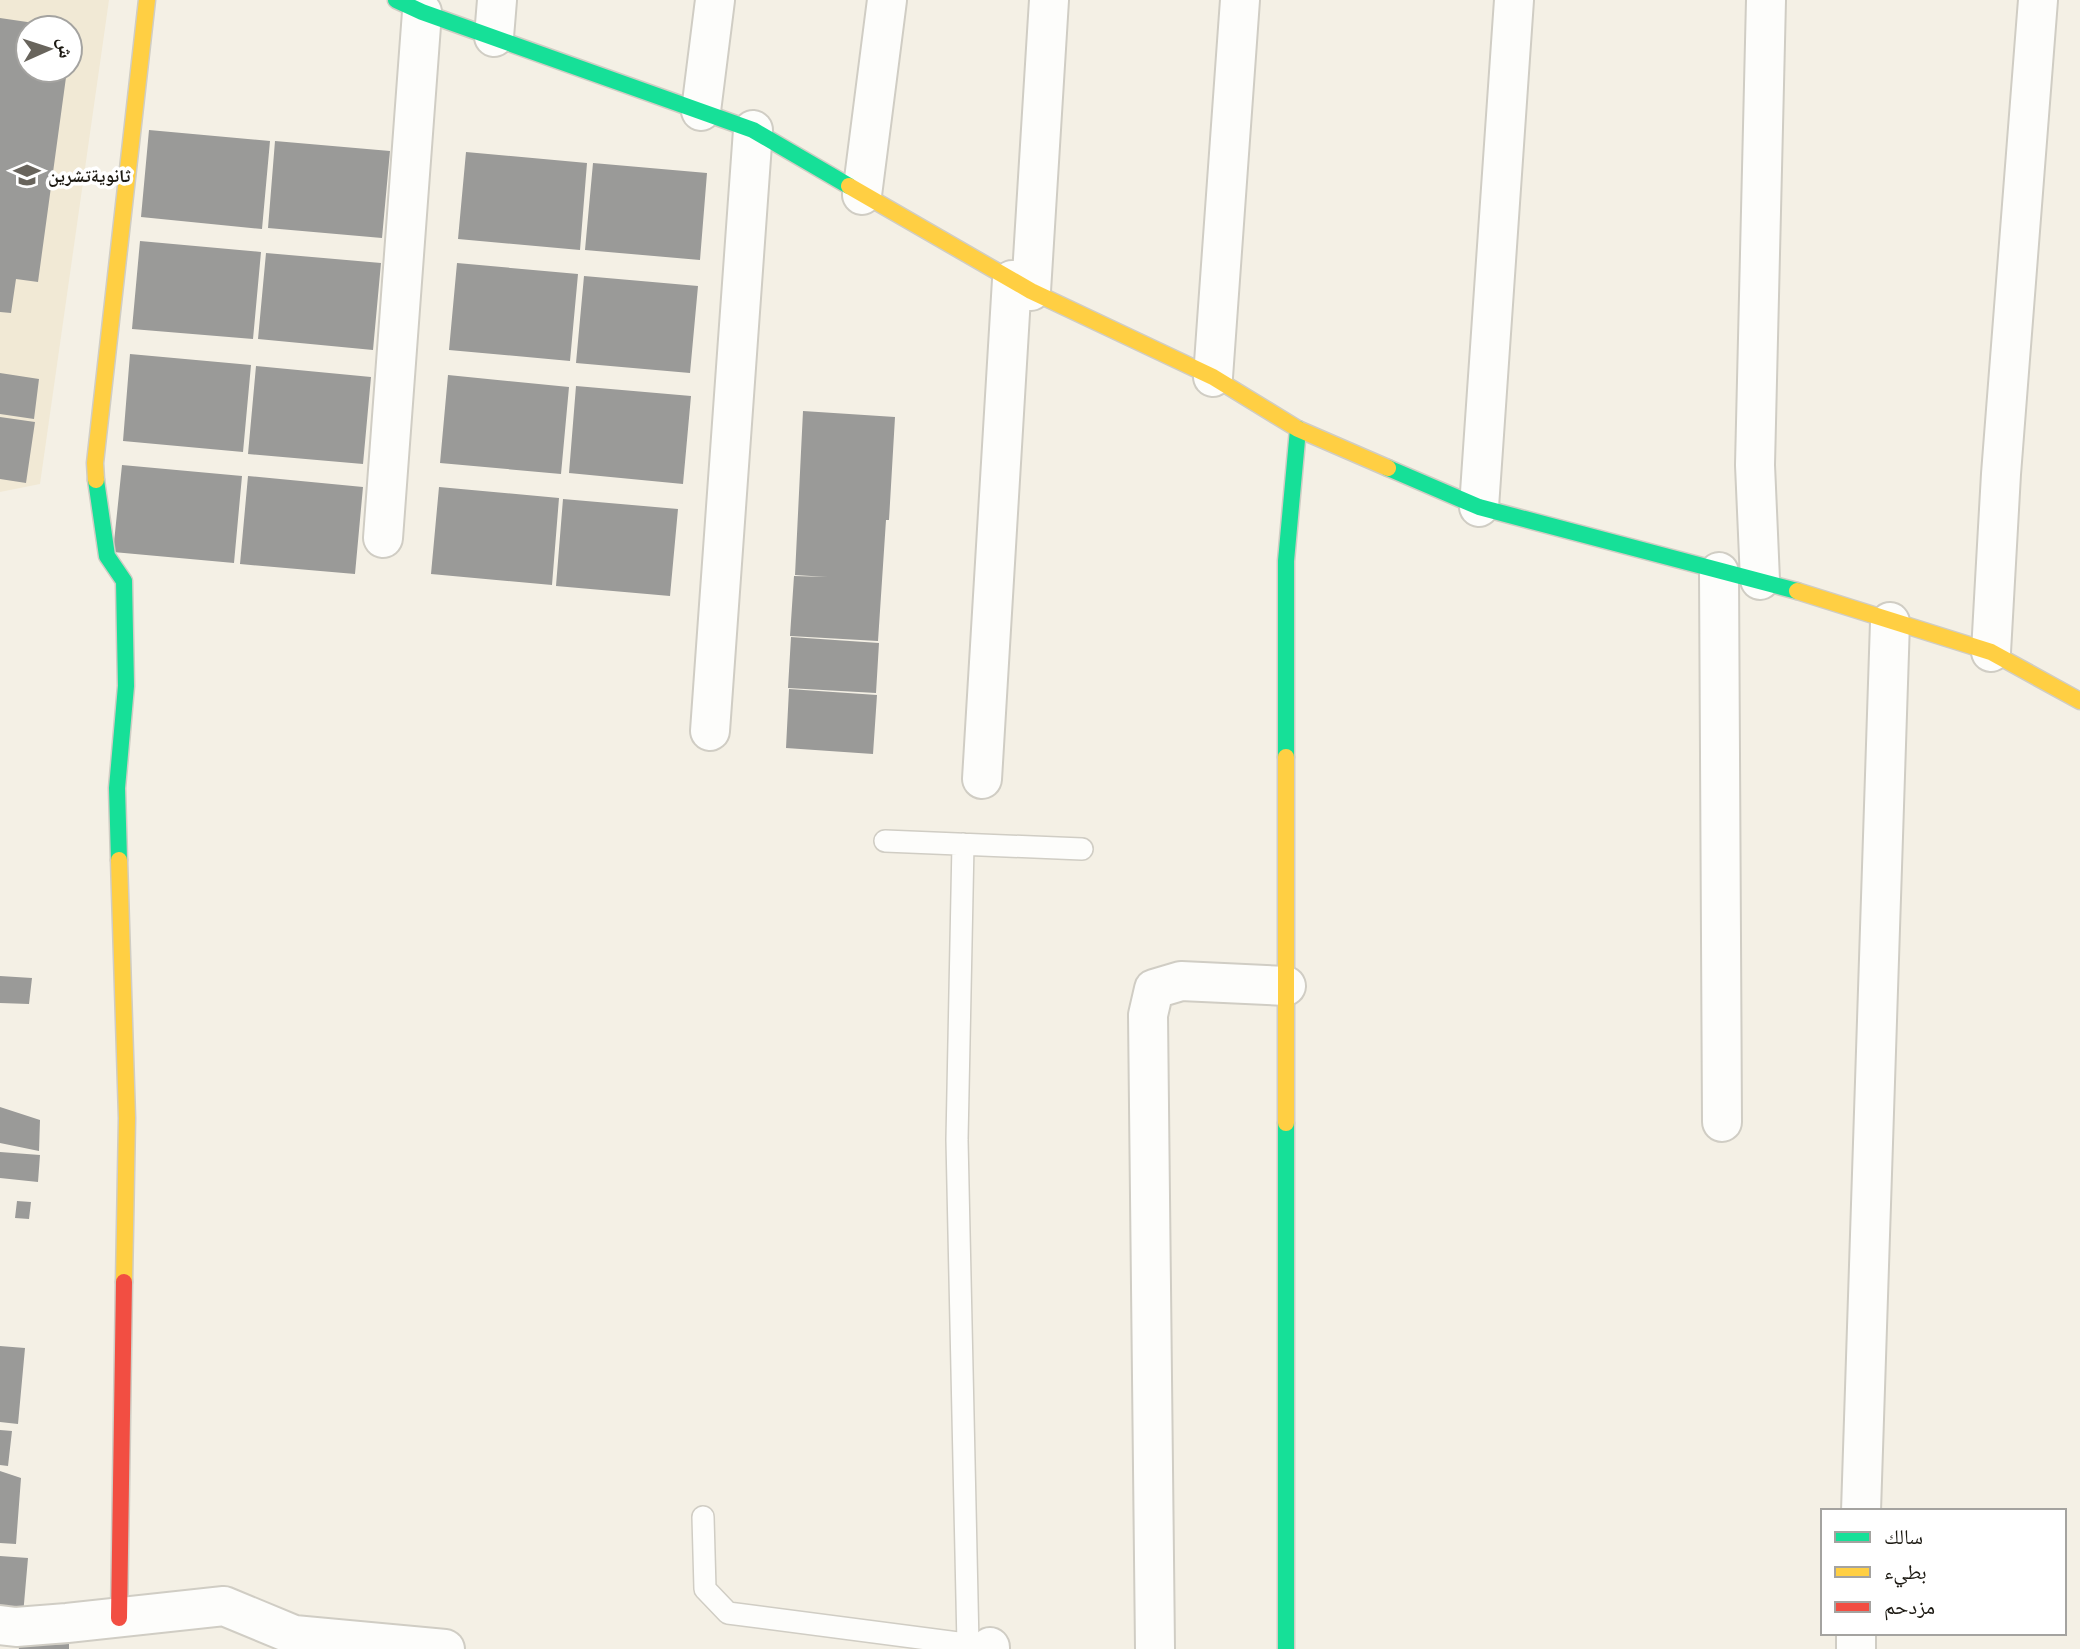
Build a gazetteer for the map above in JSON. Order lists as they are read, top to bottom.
{
  "places": {
    "school or university": ["ثانويةتشرين"]
  },
  "legend": ["سالك", "بطيء", "مزدحم"],
  "north": "right"
}
